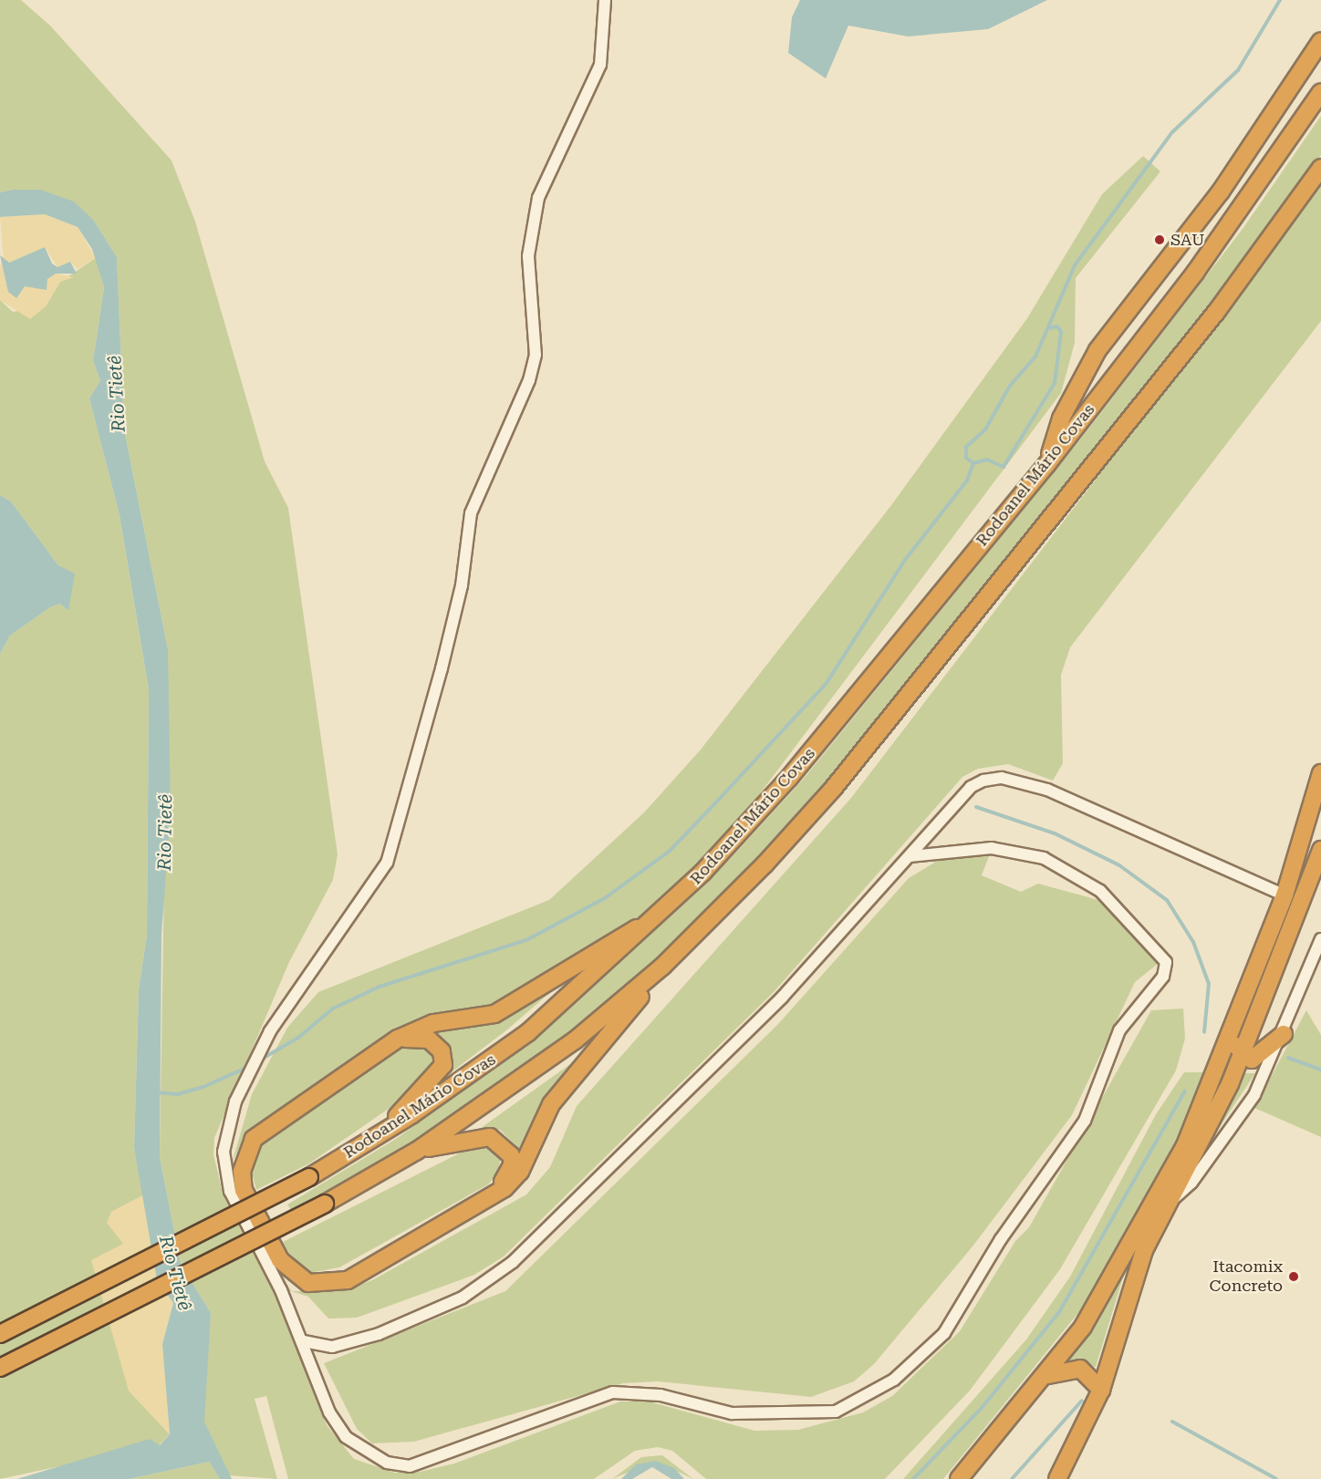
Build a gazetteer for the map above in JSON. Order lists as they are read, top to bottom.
{
  "streets": {
    "highway": ["Rodoanel Mário Covas"]
  },
  "water": ["Rio Tietê"],
  "places": ["SAU", "Itacomix Concreto"]
}
